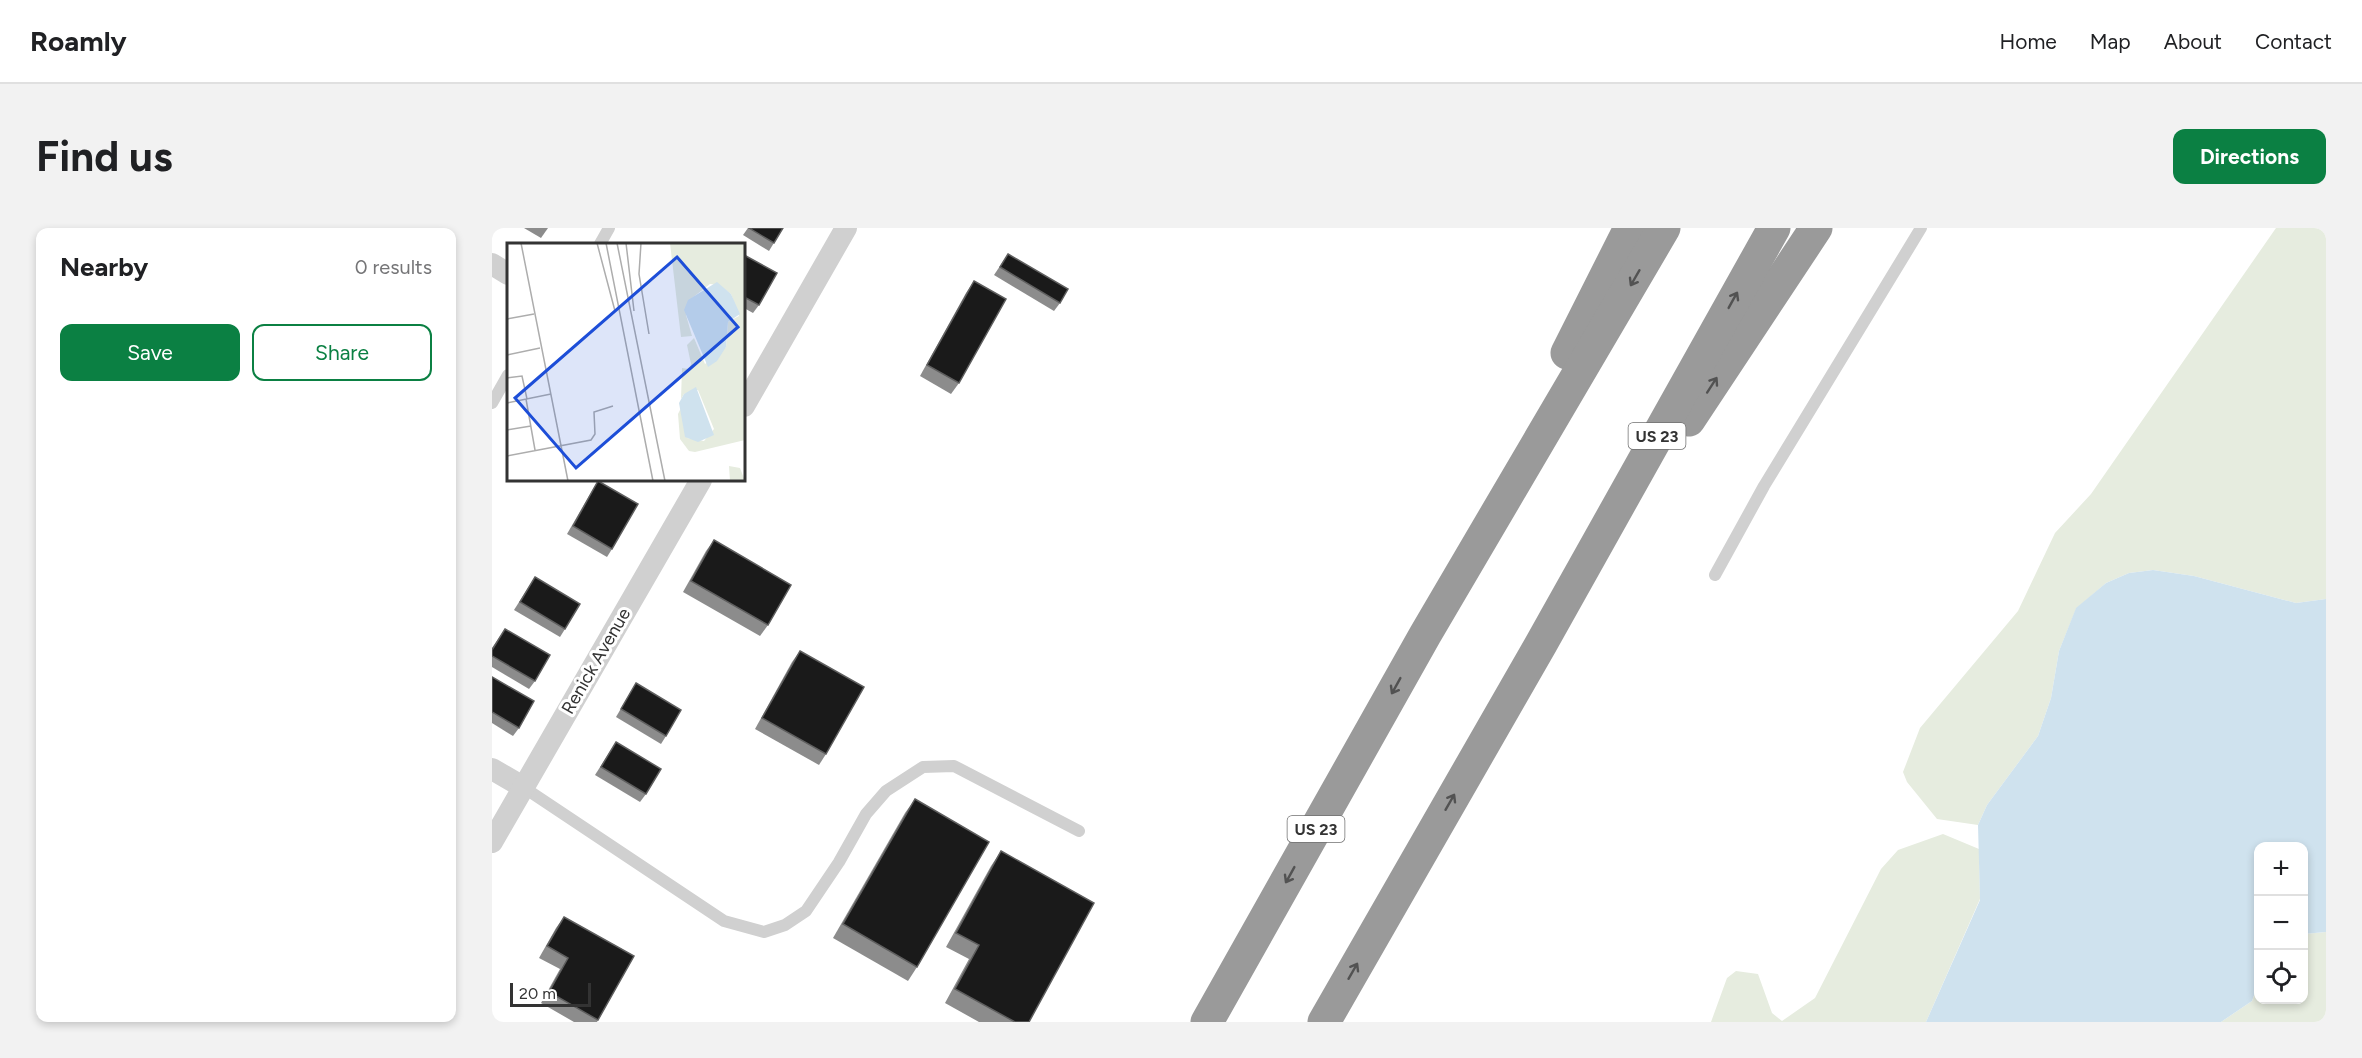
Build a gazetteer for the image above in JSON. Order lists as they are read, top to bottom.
{
  "streets": {
    "highway": ["US 23"],
    "street": ["Renick Avenue"]
  },
  "scale_bar": "20 m",
  "page": {
    "header": "Roamly",
    "nav": [
      "Home",
      "Map",
      "About",
      "Contact"
    ],
    "buttons": [
      "Directions",
      ["Save", "Share"]
    ],
    "title": "Find us",
    "heading": ["Nearby", "0 results"],
    "map_buttons": ["+", "−"],
    "scale": "20 m"
  }
}
